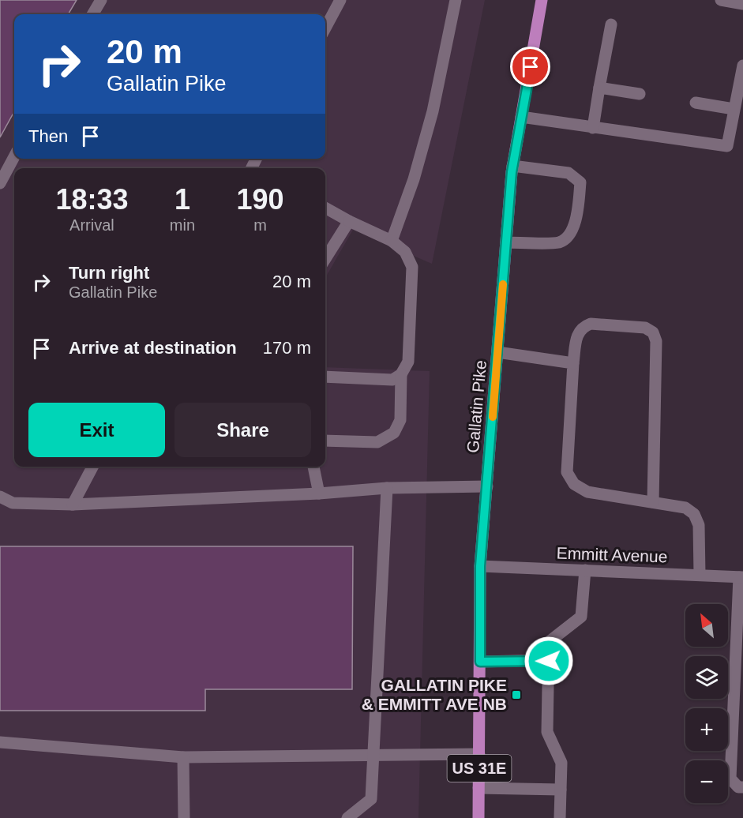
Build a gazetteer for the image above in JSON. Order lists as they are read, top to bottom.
{
  "streets": {
    "main road": ["Gallatin Pike", "US 31E"],
    "street": ["Emmitt Avenue"]
  },
  "crossings": [
    ["Gallatin Pike", "Emmitt Avenue"]
  ],
  "places": {
    "transit": ["GALLATIN PIKE & EMMITT AVE NB"]
  },
  "north": "top left",
  "page": {
    "turn": ["20 m", "Gallatin Pike"],
    "then": "Then",
    "eta": [
      "18:33",
      "Arrival",
      "1",
      "min",
      "190",
      "m"
    ],
    "list": [
      {
        "name": "Turn right",
        "note": "Gallatin Pike",
        "value": "20 m"
      },
      {
        "name": "Arrive at destination",
        "value": "170 m"
      }
    ],
    "buttons": ["Exit", "Share"],
    "map_buttons": ["+", "−"]
  }
}
